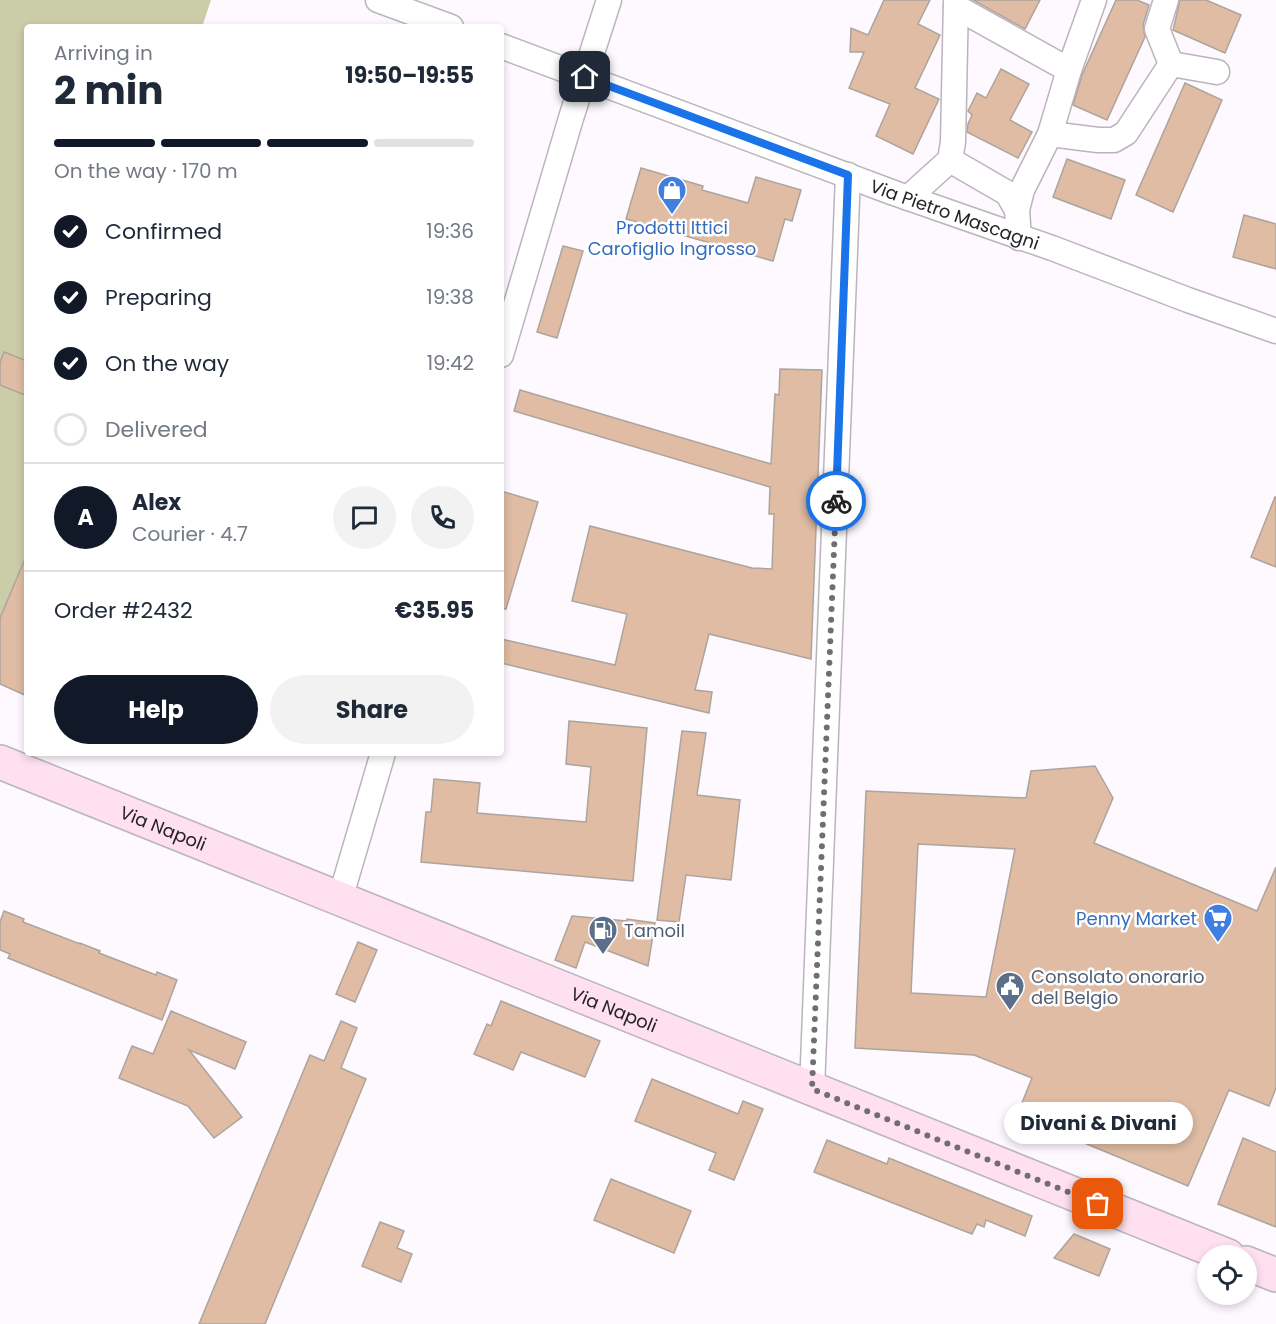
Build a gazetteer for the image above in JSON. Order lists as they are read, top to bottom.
{
  "streets": {
    "main road": ["Via Napoli"],
    "street": ["Via Pietro Mascagni"]
  },
  "places": {
    "shop": ["Prodotti Ittici Carofiglio Ingrosso"],
    "supermarket": ["Penny Market"],
    "fuel station": ["Tamoil"],
    "public building": ["Consolato onorario del Belgio"],
    "other": ["Divani & Divani"]
  },
  "page": {
    "heading": ["2 min", "Arriving in", "19:50–19:55"],
    "panel": [
      "Alex",
      "Courier · 4.7",
      "Order #2432",
      "€35.95"
    ],
    "bar": "On the way · 170 m",
    "list": [
      ["Confirmed", "19:36"],
      ["Preparing", "19:38"],
      ["On the way", "19:42"],
      "Delivered"
    ],
    "round": "A",
    "buttons": ["Help", "Share"],
    "bubble": "Divani & Divani"
  }
}
